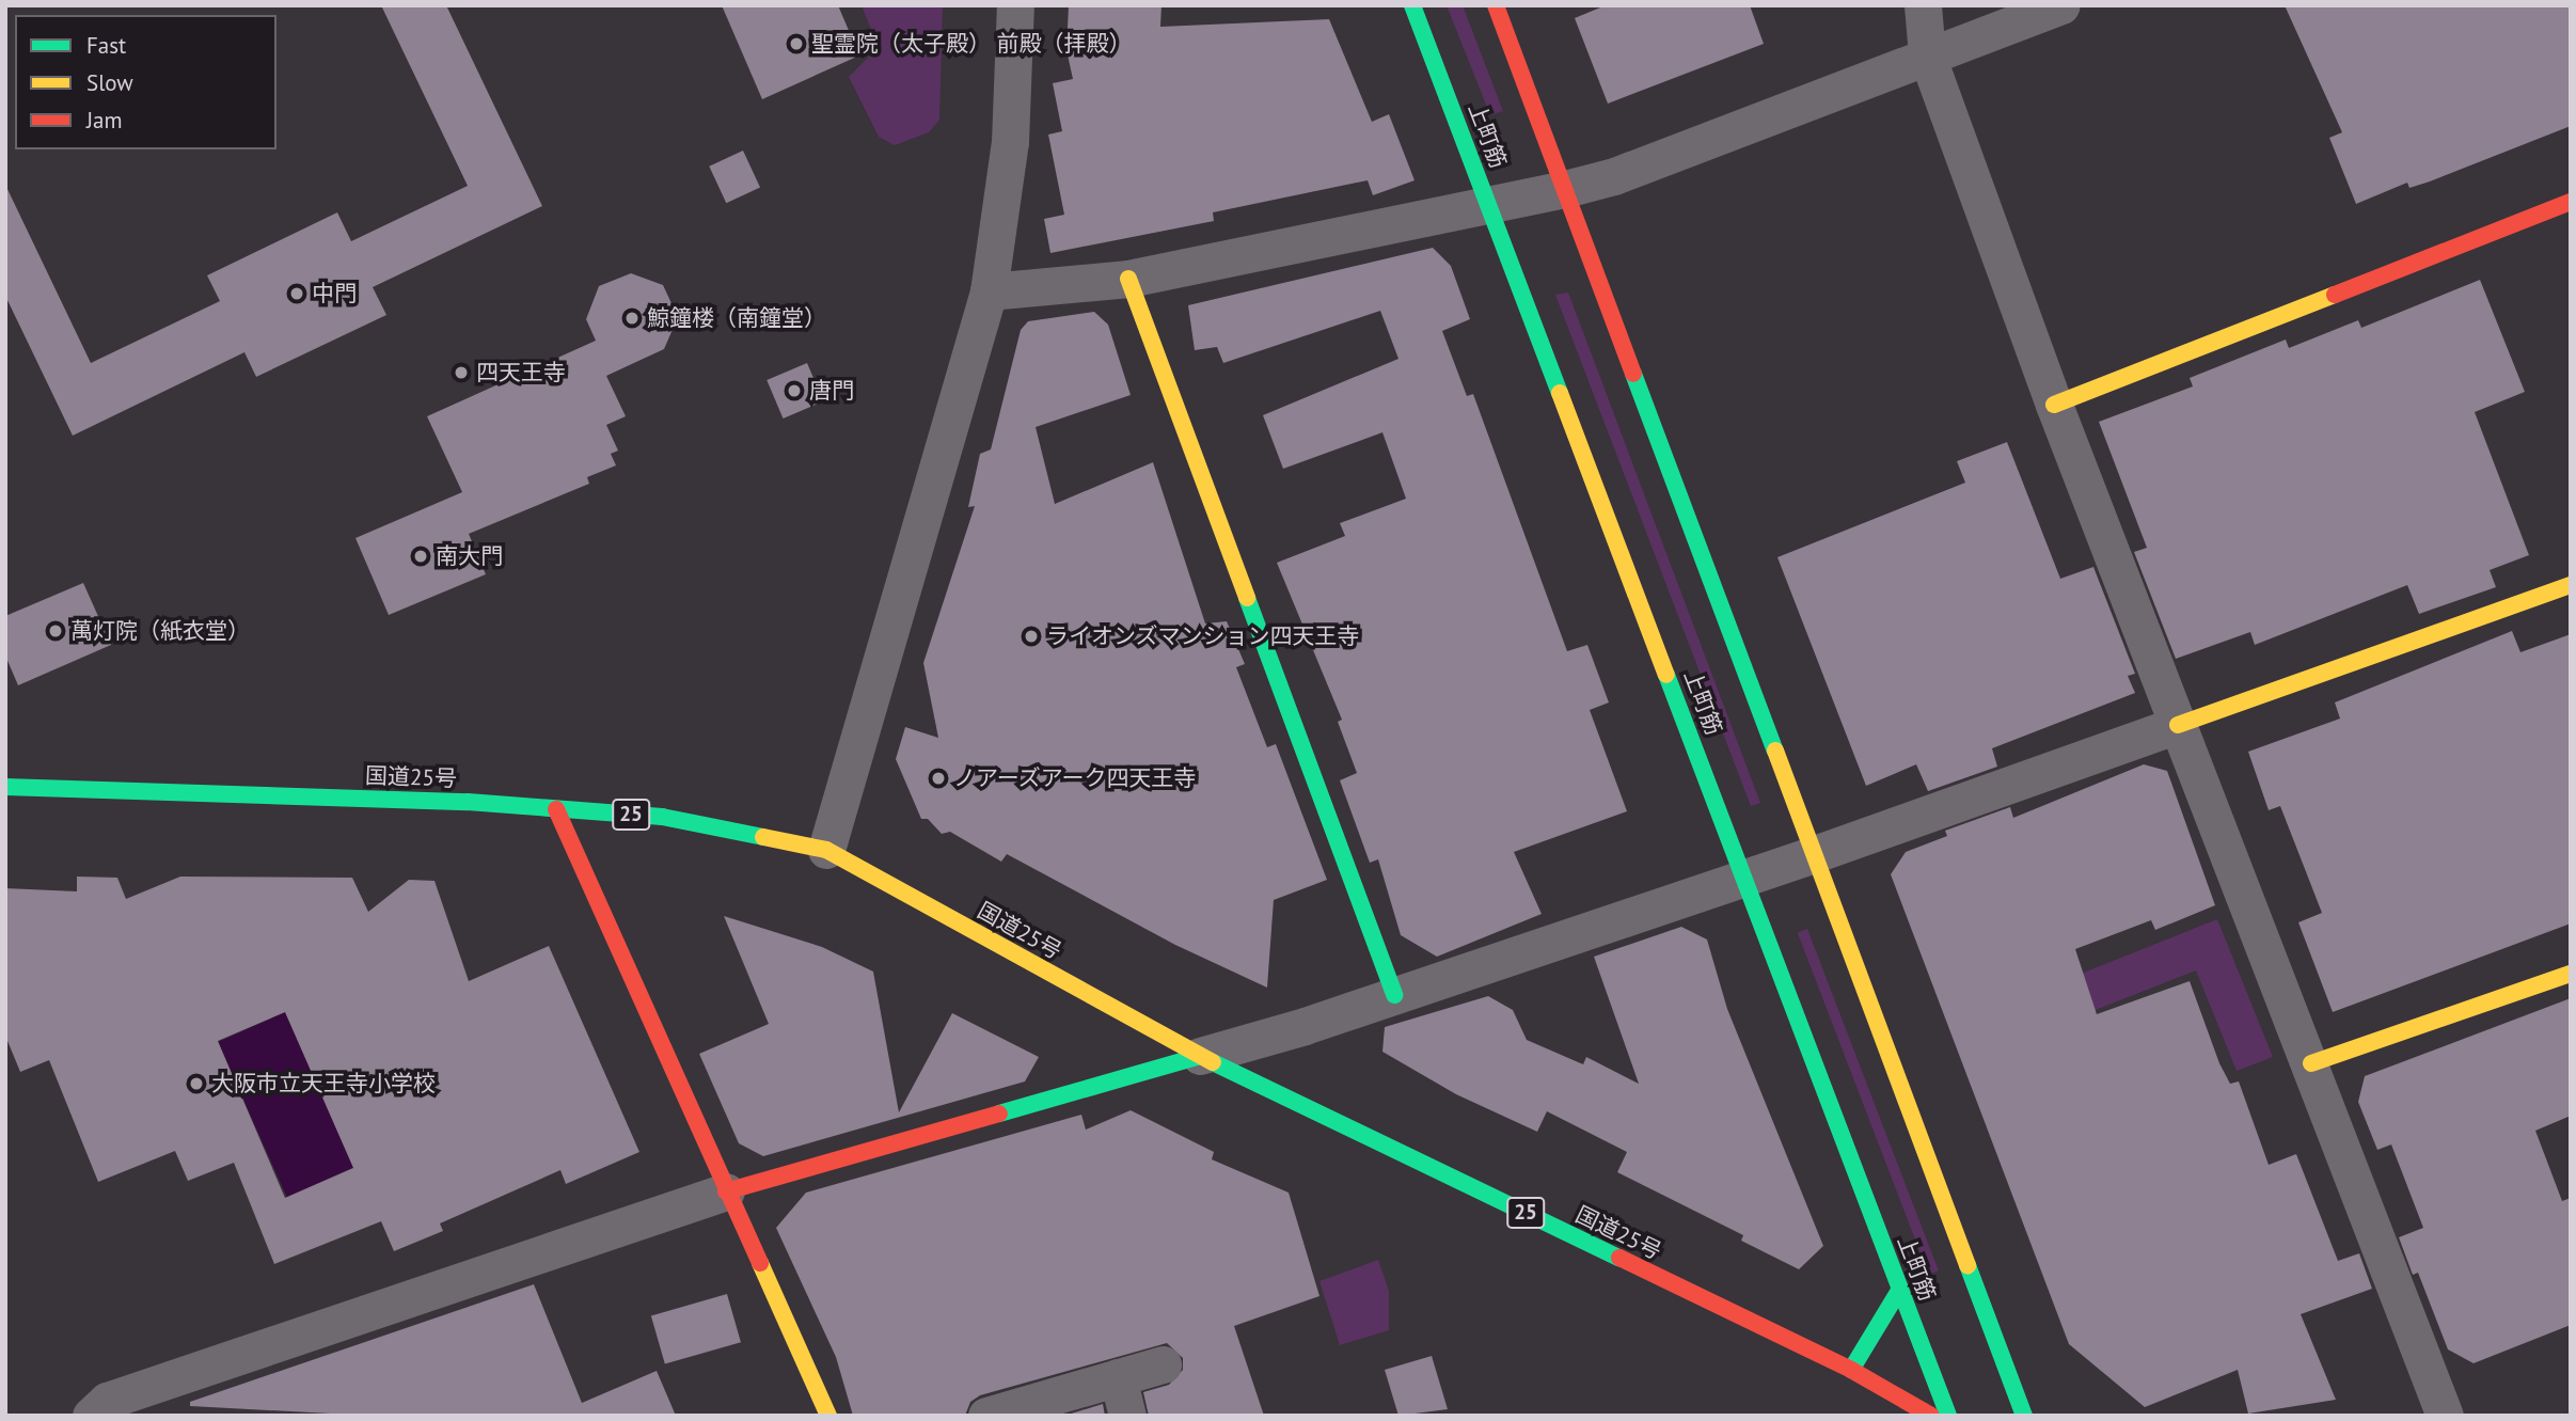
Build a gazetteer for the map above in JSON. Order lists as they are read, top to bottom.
{
  "streets": {
    "main road": ["上町筋", "国道25号", "25"]
  },
  "places": [
    "聖霊院（太子殿） 前殿（拝殿）",
    "中門",
    "鯨鐘楼（南鐘堂）",
    "四天王寺",
    "唐門",
    "南大門",
    "萬灯院（紙衣堂）",
    "ライオンズマンション四天王寺",
    "ノアーズアーク四天王寺",
    "大阪市立天王寺小学校"
  ],
  "legend": ["Fast", "Slow", "Jam"]
}
